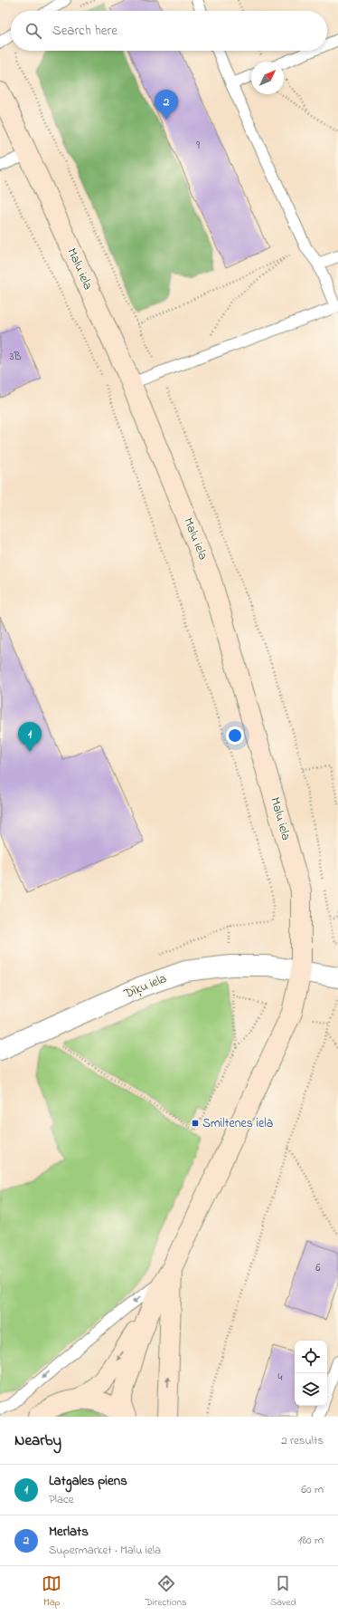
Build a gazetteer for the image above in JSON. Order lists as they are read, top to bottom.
{
  "streets": {
    "street": ["Malu iela", "Dīķu iela"]
  },
  "crossings": [
    ["Malu iela", "Dīķu iela"]
  ],
  "places": {
    "transit": ["Smiltenes iela"]
  },
  "house_numbers": [
    "9",
    "3B",
    "6",
    "4"
  ],
  "north": "top right",
  "page": {
    "search": "Search here",
    "pins": ["2", "1"],
    "heading": ["Nearby", "2 results"],
    "list": [
      {
        "mark": "1",
        "name": "Latgales piens",
        "note": "Place",
        "value": "60 m"
      },
      {
        "mark": "2",
        "name": "Merlats",
        "note": "Supermarket · Malu iela",
        "value": "180 m"
      }
    ],
    "nav": ["Map", "Directions", "Saved"]
  }
}
